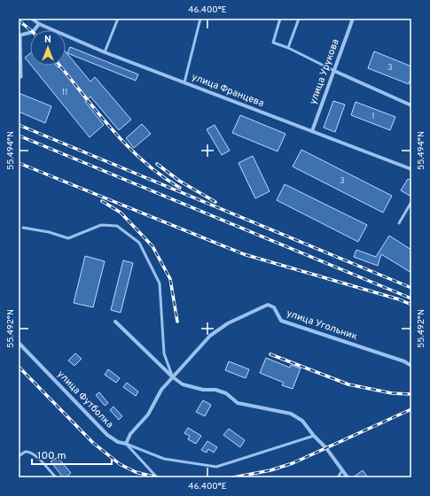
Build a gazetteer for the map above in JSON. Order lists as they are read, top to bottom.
{
  "streets": {
    "street": [
      "улица Урукова",
      "улица Францева",
      "улица Угольник",
      "улица Футболка"
    ]
  },
  "crossings": [
    ["улица Урукова", "улица Францева"],
    ["улица Угольник", "улица Футболка"]
  ],
  "house_numbers": [
    "3",
    "11",
    "1",
    "3"
  ],
  "scale_bar": "100 m",
  "north": "top",
  "coordinates": ["46.400°E", "55.494°N", "55.492°N"]
}
